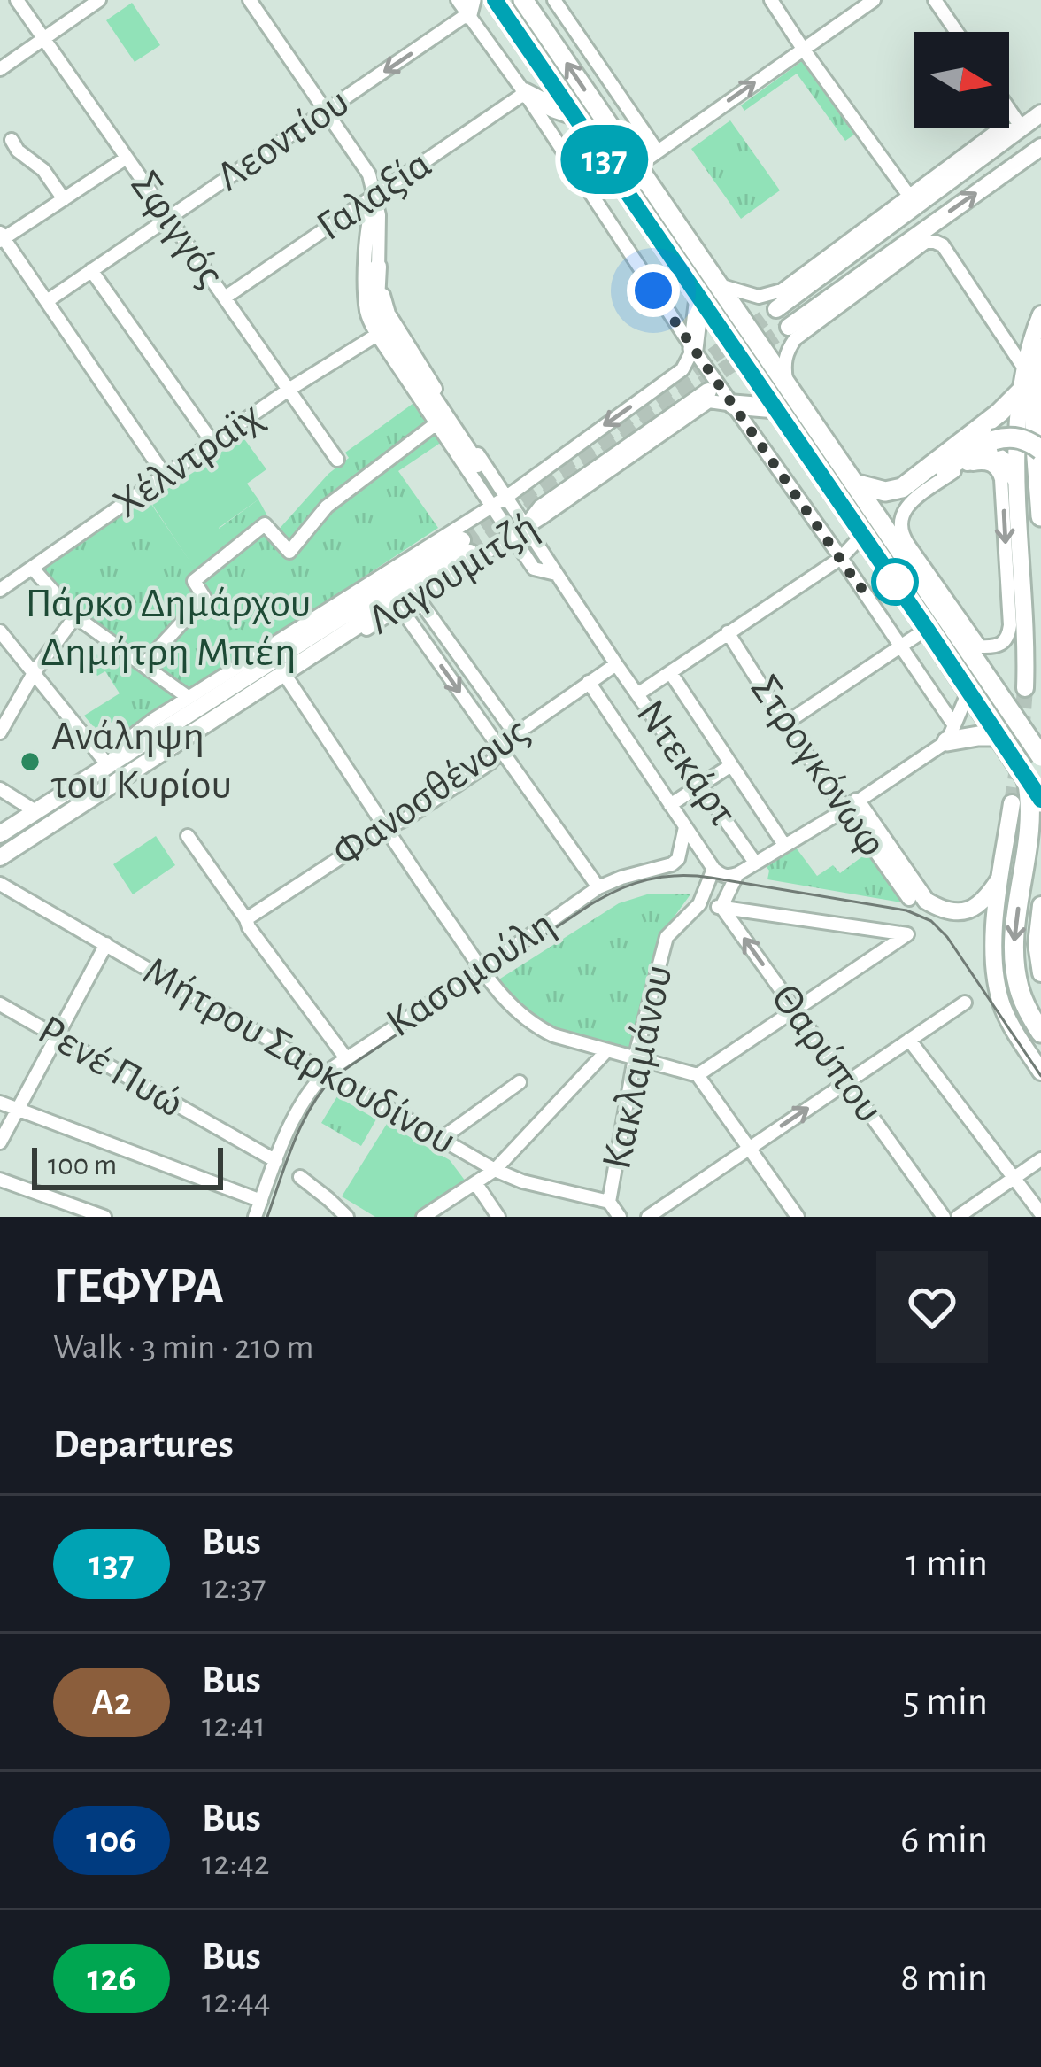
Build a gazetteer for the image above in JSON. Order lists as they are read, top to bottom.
{
  "streets": {
    "main road": ["Λαγουμιτζή"],
    "street": [
      "Λεοντίου",
      "Γαλαξία",
      "Σφιγγός",
      "Χέλντραϊχ",
      "Ντεκάρτ",
      "Στρογκόνωφ",
      "Φανοσθένους",
      "Κασομούλη",
      "Θαρύπου",
      "Μήτρου Σαρκουδίνου",
      "Ρενέ Πυώ",
      "Κακλαμάνου"
    ]
  },
  "crossings": [
    ["Λεοντίου", "Σφιγγός"],
    ["Γαλαξία", "Σφιγγός"],
    ["Σφιγγός", "Χέλντραϊχ"],
    ["Λαγουμιτζή", "Ντεκάρτ"],
    ["Ντεκάρτ", "Φανοσθένους"],
    ["Κασομούλη", "Μήτρου Σαρκουδίνου"],
    ["Κασομούλη", "Ρενέ Πυώ"],
    ["Μήτρου Σαρκουδίνου", "Κακλαμάνου"]
  ],
  "parks": ["Πάρκο Δημάρχου Δημήτρη Μπέη"],
  "places": ["Ανάληψη του Κυρίου"],
  "lines": ["bus line 137"],
  "scale_bar": "100 m",
  "north": "right",
  "page": {
    "on_map": "137",
    "scale": "100 m",
    "heading": [
      ["ΓΕΦΥΡΑ", "Walk · 3 min · 210 m"],
      "Departures"
    ],
    "list": [
      {
        "mark": "137",
        "name": "Bus",
        "note": "12:37",
        "value": "1 min"
      },
      {
        "mark": "Α2",
        "name": "Bus",
        "note": "12:41",
        "value": "5 min"
      },
      {
        "mark": "106",
        "name": "Bus",
        "note": "12:42",
        "value": "6 min"
      },
      {
        "mark": "126",
        "name": "Bus",
        "note": "12:44",
        "value": "8 min"
      }
    ]
  }
}
